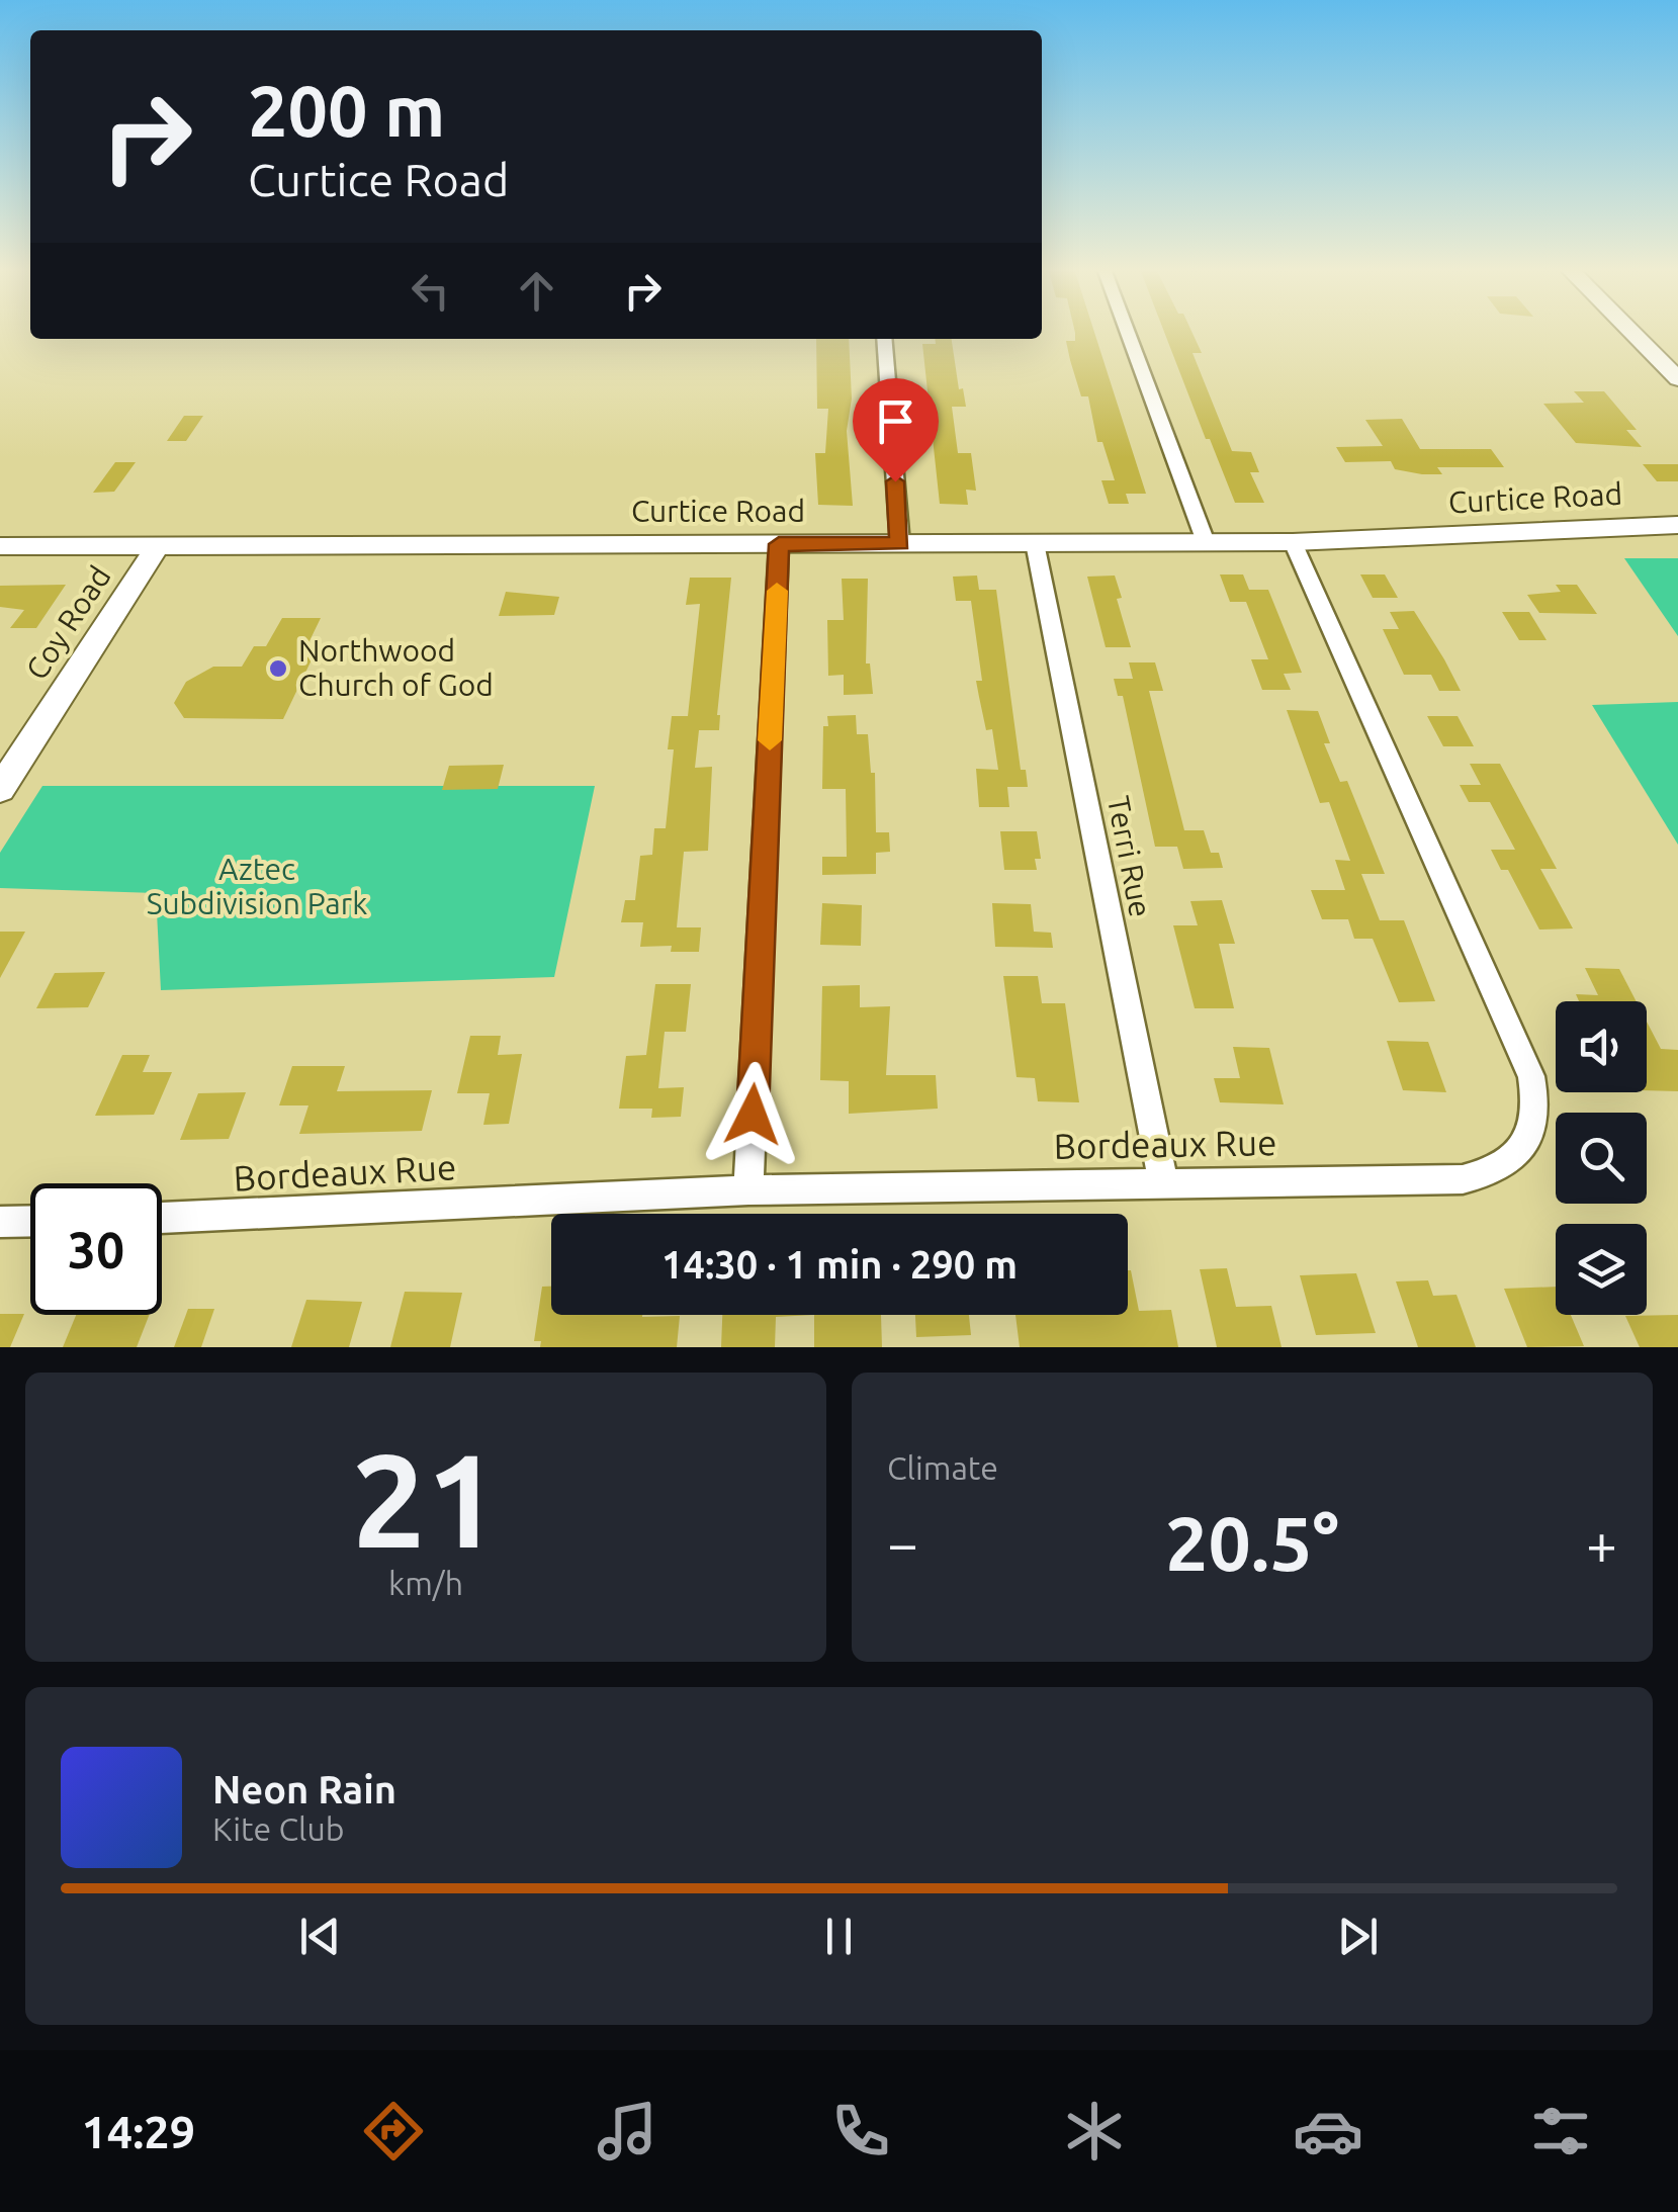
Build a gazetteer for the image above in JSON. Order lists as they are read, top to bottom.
{
  "streets": {
    "street": [
      "Curtice Road",
      "Coy Road",
      "Terri Rue",
      "Bordeaux Rue"
    ]
  },
  "crossings": [
    ["Curtice Road", "Coy Road"],
    ["Curtice Road", "Terri Rue"],
    ["Curtice Road", "Bordeaux Rue"],
    ["Terri Rue", "Bordeaux Rue"]
  ],
  "parks": ["Aztec Subdivision Park"],
  "places": ["Northwood Church of God"],
  "page": {
    "turn": ["200 m", "Curtice Road"],
    "limit": "30",
    "trip": "14:30 · 1 min · 290 m",
    "tile": [
      ["21", "km/h"],
      "Climate"
    ],
    "heat": ["−", "20.5°", "+"],
    "song": ["Neon Rain", "Kite Club"],
    "tabs": "14:29"
  }
}
